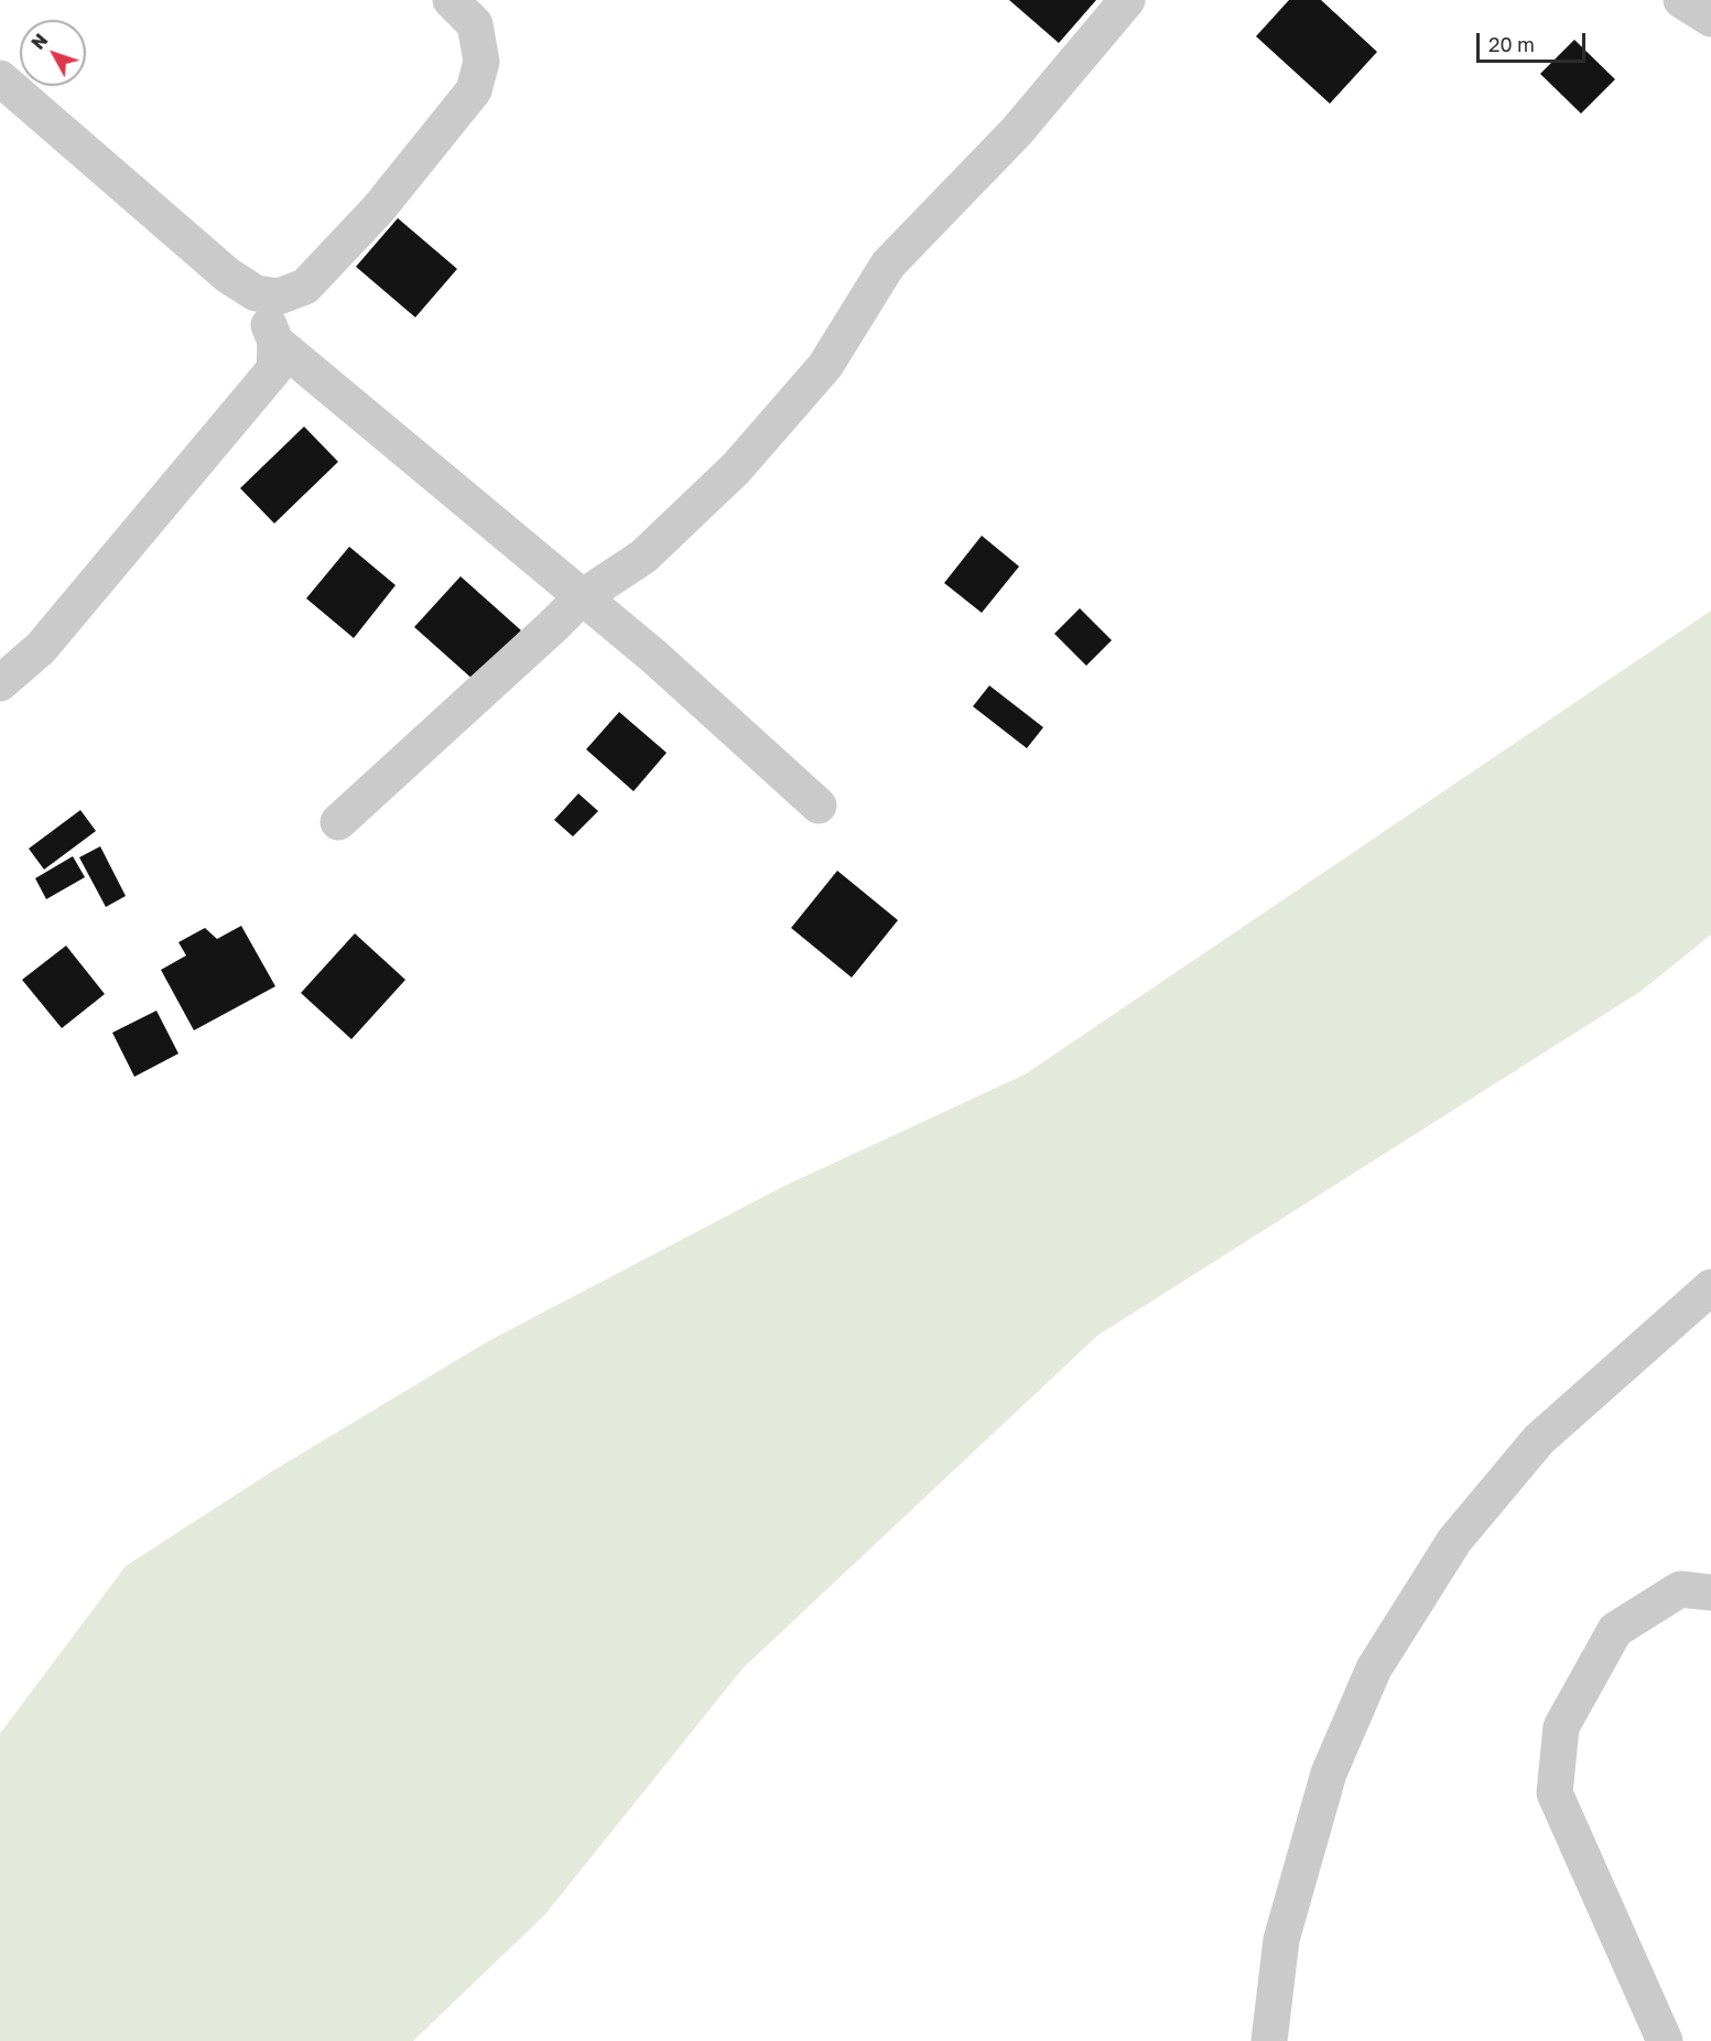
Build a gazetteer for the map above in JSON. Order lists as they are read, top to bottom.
{
  "scale_bar": "20 m",
  "north": "top left"
}
